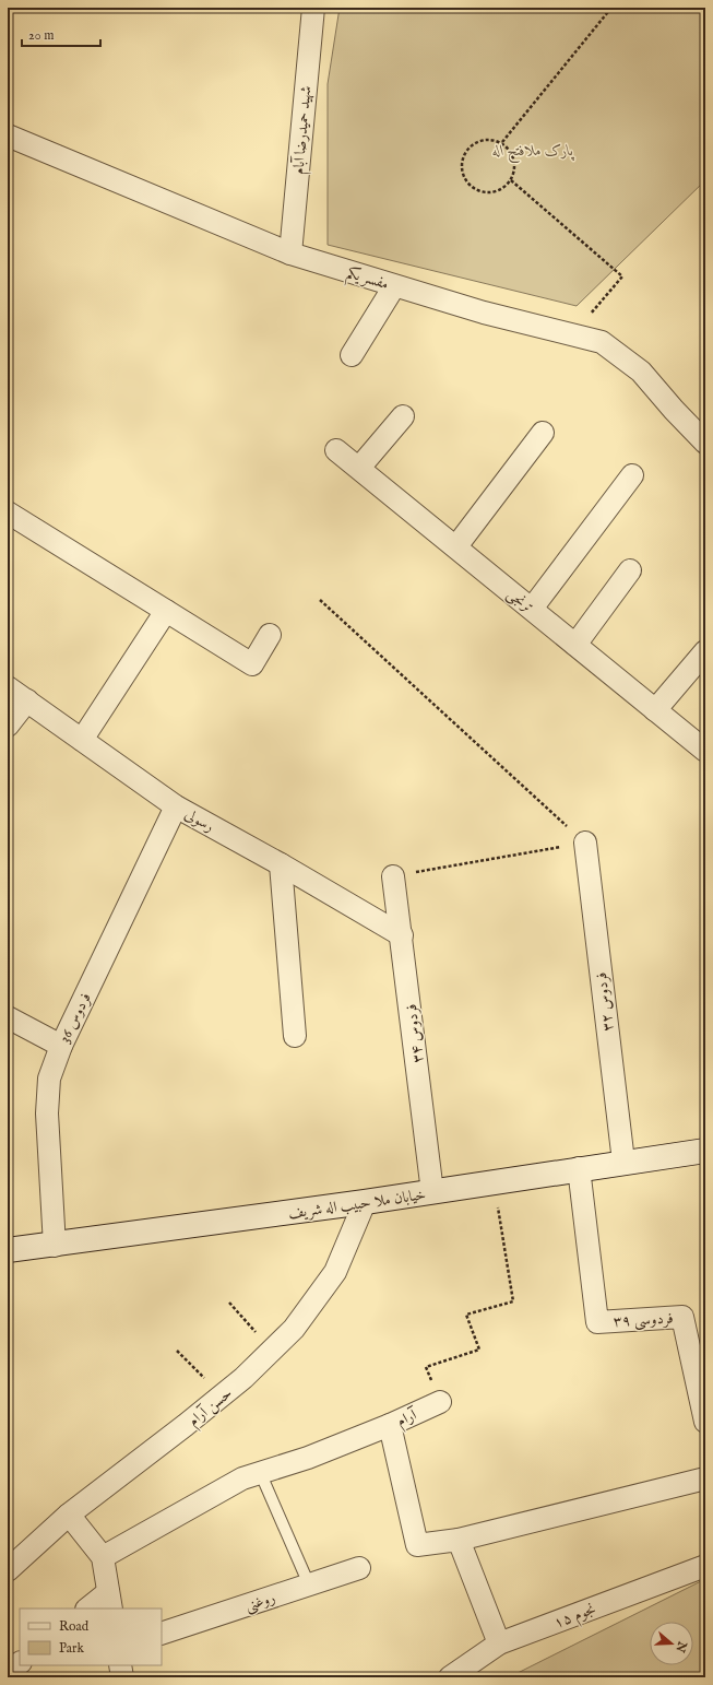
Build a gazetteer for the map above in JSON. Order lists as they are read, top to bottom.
{
  "streets": {
    "main road": ["خیابان ملا حبیب اله شریف"],
    "street": [
      "شهید حمیدرضا آبام",
      "مفسر یکم",
      "ترنجی",
      "رسولی",
      "فردوس ۳۲",
      "فردوس 36",
      "فردوس ۳۴",
      "فردوسی ۳۹",
      "حسن آرام",
      "آرام",
      "روغنی",
      "نجوم ۱۵"
    ]
  },
  "crossings": [
    ["شهید حمیدرضا آبام", "مفسر یکم"],
    ["رسولی", "فردوس 36"],
    ["رسولی", "فردوس ۳۴"],
    ["فردوس ۳۲", "خیابان ملا حبیب اله شریف"],
    ["فردوس 36", "خیابان ملا حبیب اله شریف"],
    ["فردوس ۳۴", "خیابان ملا حبیب اله شریف"],
    ["خیابان ملا حبیب اله شریف", "فردوسی ۳۹"],
    ["خیابان ملا حبیب اله شریف", "حسن آرام"]
  ],
  "parks": ["پارک ملافتح اله"],
  "legend": ["Road", "Park"],
  "scale_bar": "20 m",
  "north": "right"
}
